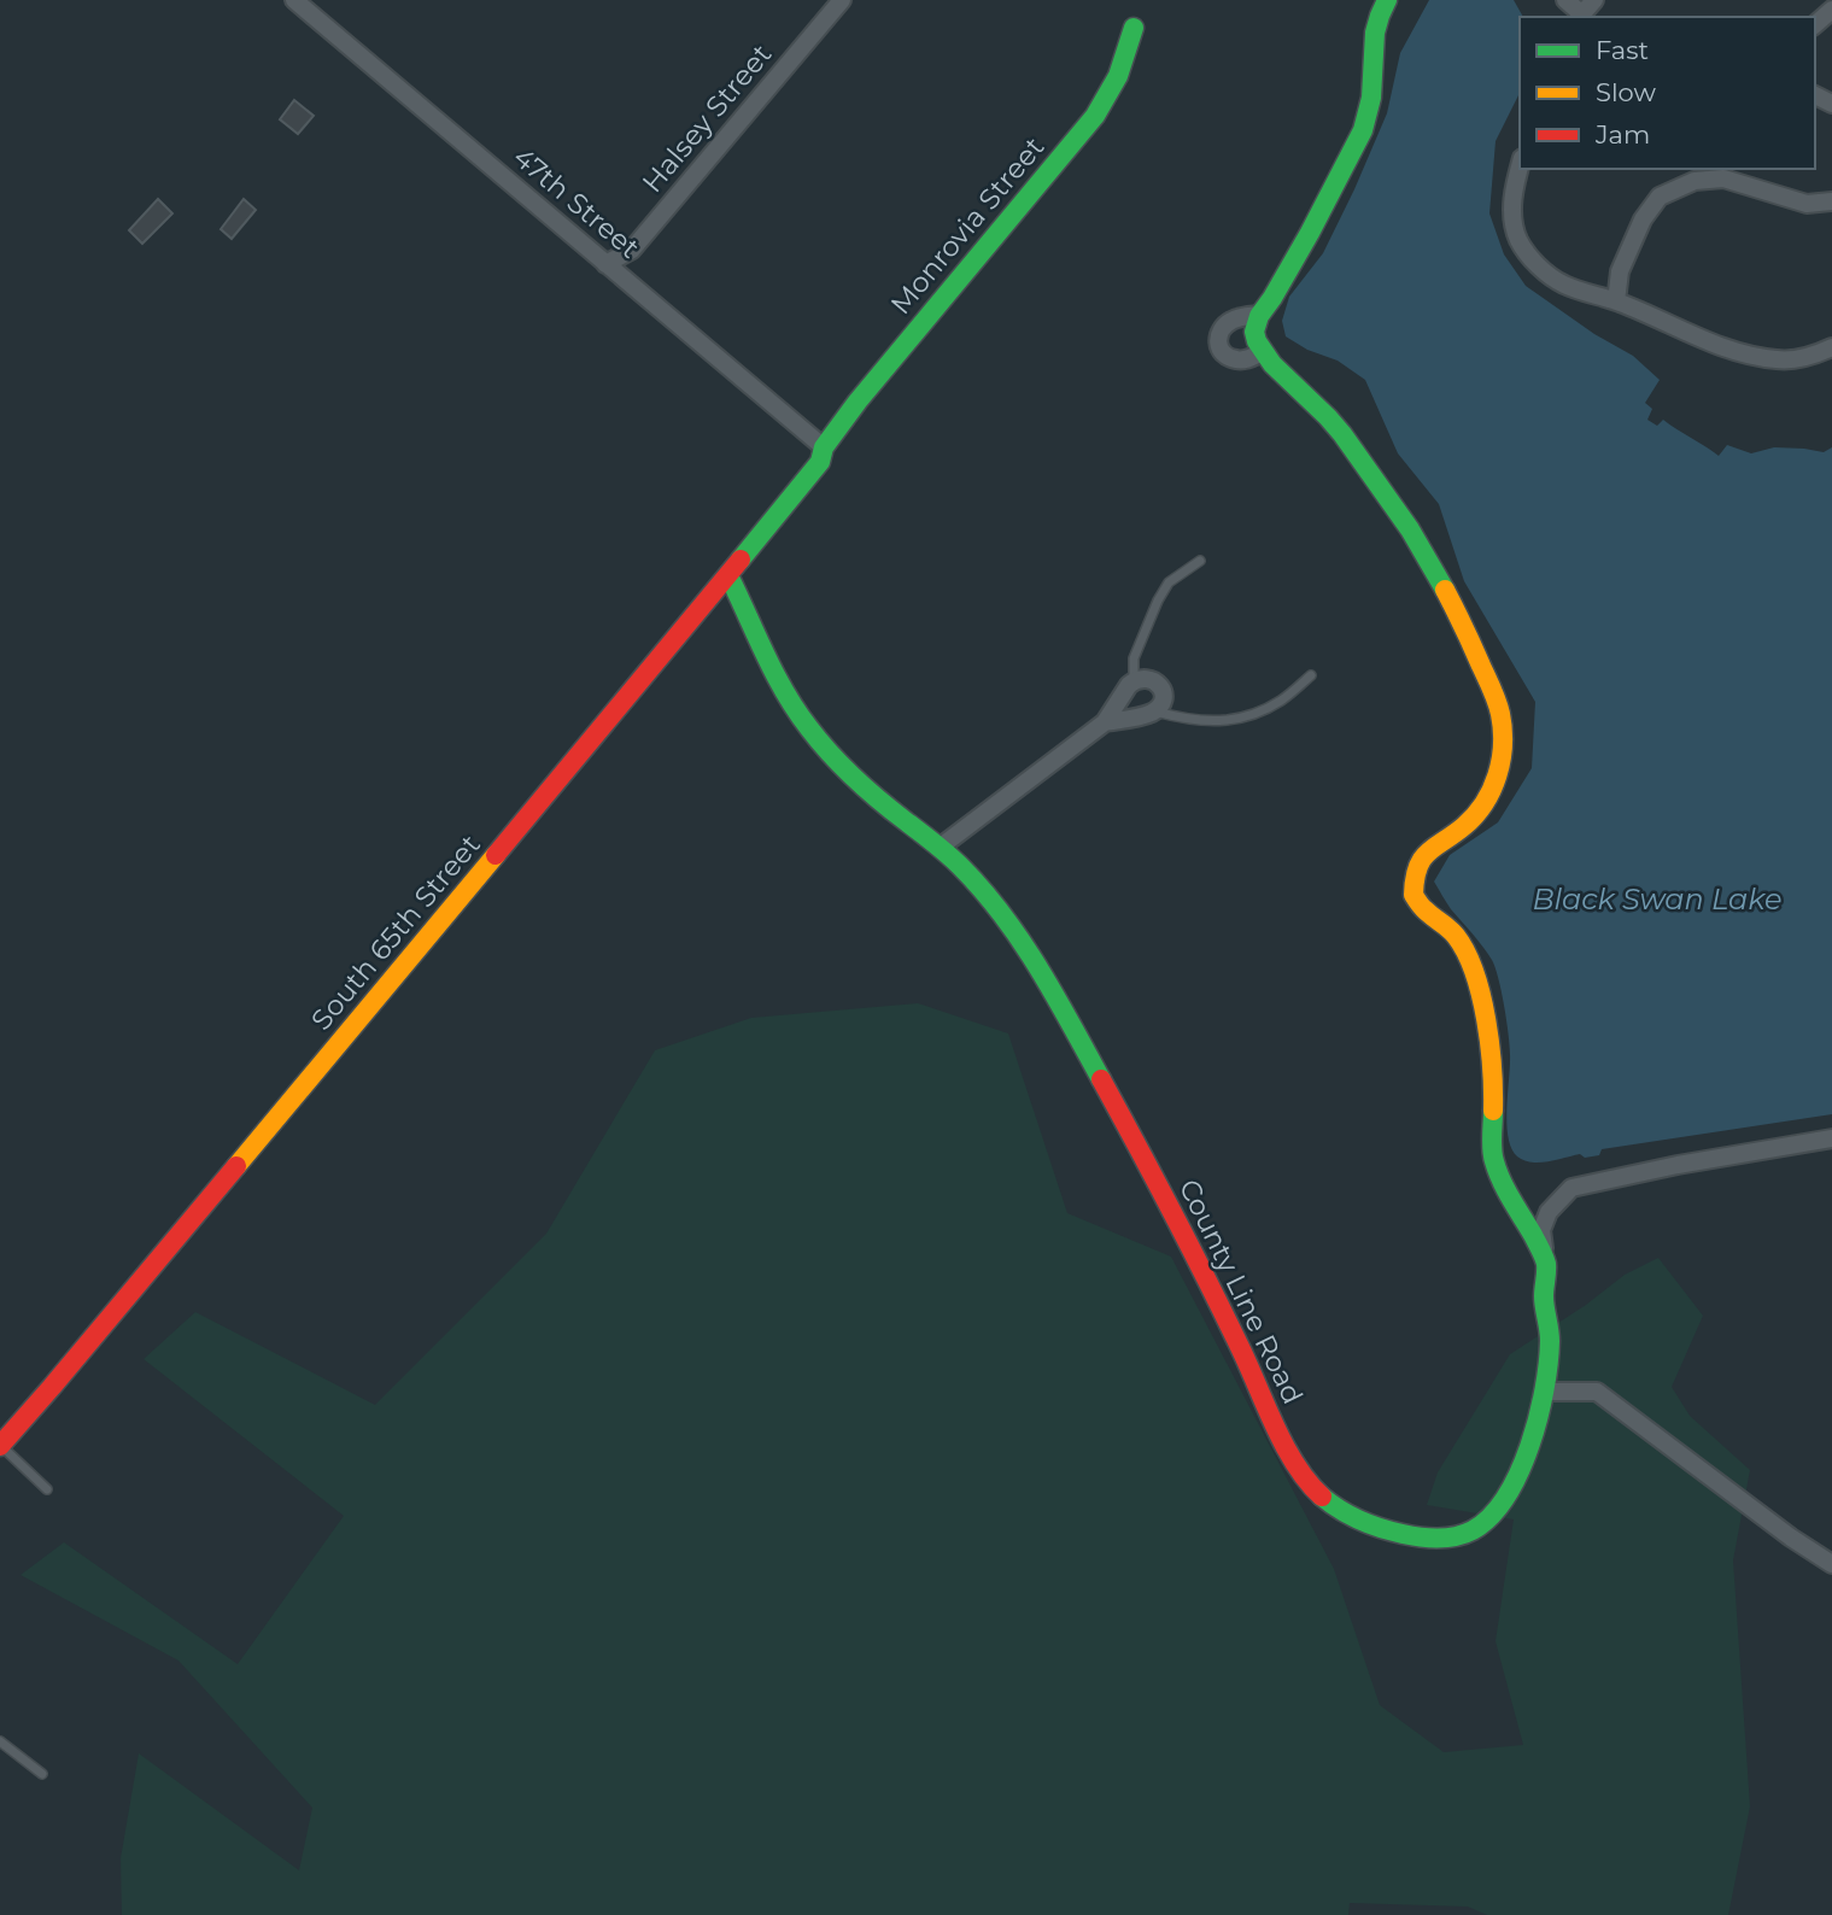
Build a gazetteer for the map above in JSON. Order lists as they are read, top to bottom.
{
  "streets": {
    "street": [
      "Halsey Street",
      "47th Street",
      "Monrovia Street",
      "South 65th Street",
      "County Line Road"
    ]
  },
  "crossings": [
    ["Halsey Street", "47th Street"],
    ["47th Street", "Monrovia Street"],
    ["47th Street", "South 65th Street"],
    ["Monrovia Street", "South 65th Street"],
    ["South 65th Street", "County Line Road"]
  ],
  "water": ["Black Swan Lake"],
  "legend": ["Fast", "Slow", "Jam"]
}
